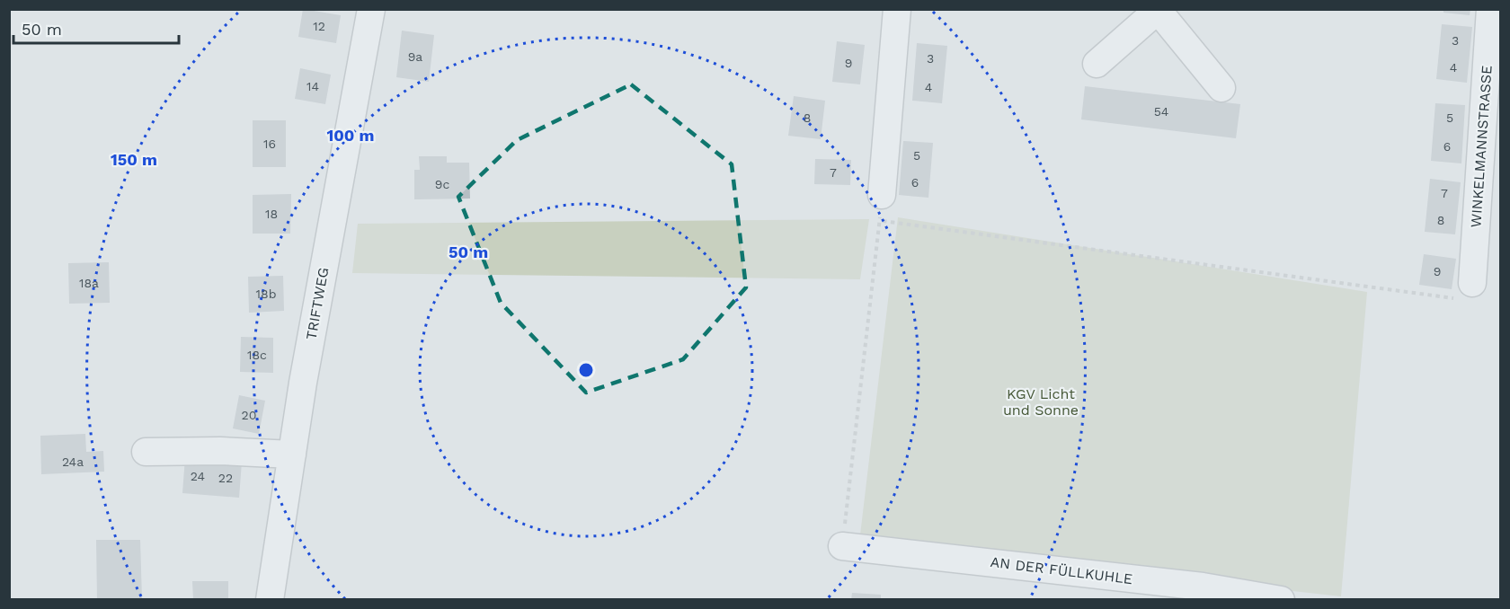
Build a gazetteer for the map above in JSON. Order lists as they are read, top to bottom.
{
  "streets": {
    "street": ["WINKELMANNSTRASSE", "TRIFTWEG", "AN DER FÜLLKUHLE"]
  },
  "parks": ["KGV Licht und Sonne"],
  "house_numbers": [
    "12",
    "3",
    "9a",
    "3",
    "9",
    "4",
    "14",
    "4",
    "54",
    "8",
    "5",
    "16",
    "6",
    "5",
    "7",
    "6",
    "9c",
    "7",
    "18",
    "8",
    "9",
    "18a",
    "18b",
    "18c",
    "20",
    "24a",
    "24",
    "22"
  ],
  "scale_bar": "50 m",
  "rings": ["100 m", "150 m", "50 m"]
}
